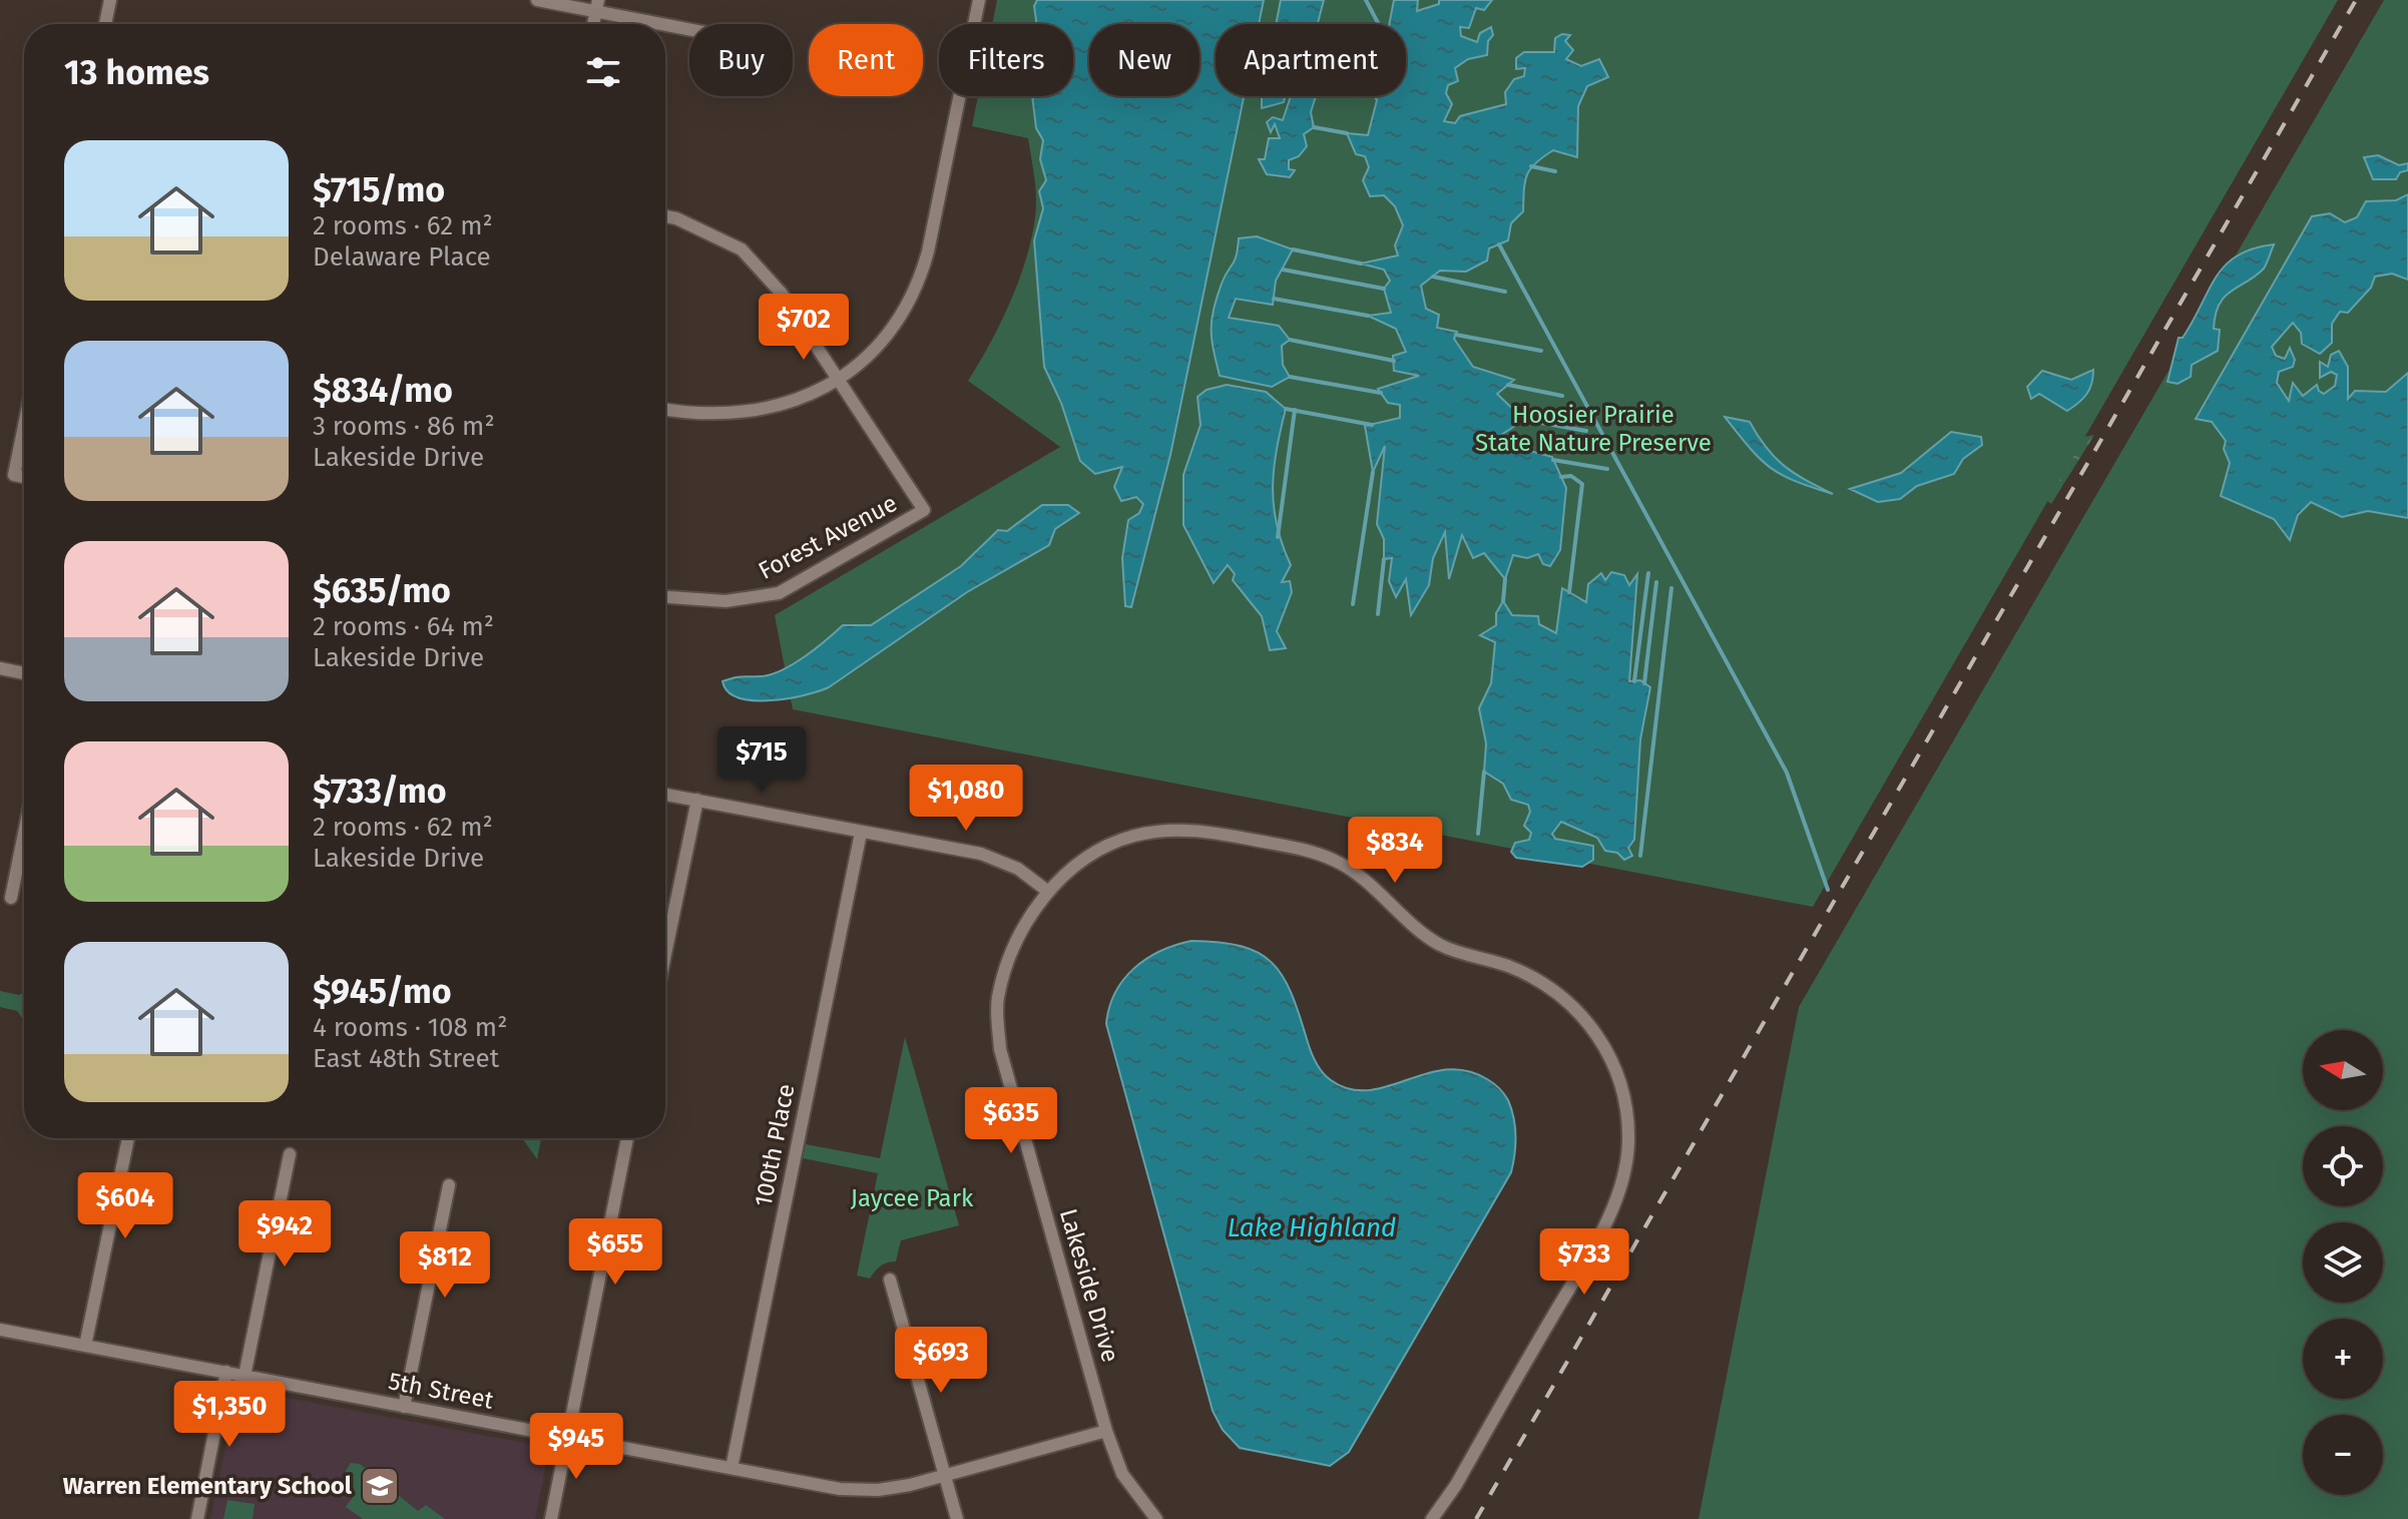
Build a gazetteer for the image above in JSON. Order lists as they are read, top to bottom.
{
  "streets": {
    "street": [
      "Forest Avenue",
      "100th Place",
      "Lakeside Drive",
      "5th Street"
    ]
  },
  "crossings": [
    ["100th Place", "5th Street"],
    ["Lakeside Drive", "5th Street"]
  ],
  "water": ["Lake Highland"],
  "parks": ["Hoosier Prairie State Nature Preserve", "Jaycee Park"],
  "places": {
    "school or university": ["Warren Elementary School"]
  },
  "north": "left",
  "page": {
    "chip": [
      "Buy",
      "Rent",
      "Filters",
      "New",
      "Apartment"
    ],
    "heading": "13 homes",
    "list": [
      {
        "name": "$715/mo",
        "note": "2 rooms · 62 m² · Delaware Place"
      },
      {
        "name": "$834/mo",
        "note": "3 rooms · 86 m² · Lakeside Drive"
      },
      {
        "name": "$635/mo",
        "note": "2 rooms · 64 m² · Lakeside Drive"
      },
      {
        "name": "$733/mo",
        "note": "2 rooms · 62 m² · Lakeside Drive"
      },
      {
        "name": "$945/mo",
        "note": "4 rooms · 108 m² · East 48th Street"
      }
    ],
    "price": [
      "$702",
      "$715",
      "$1,080",
      "$834",
      "$635",
      "$604",
      "$942",
      "$655",
      "$733",
      "$812",
      "$693",
      "$1,350",
      "$945"
    ],
    "map_buttons": ["+", "−"]
  }
}
